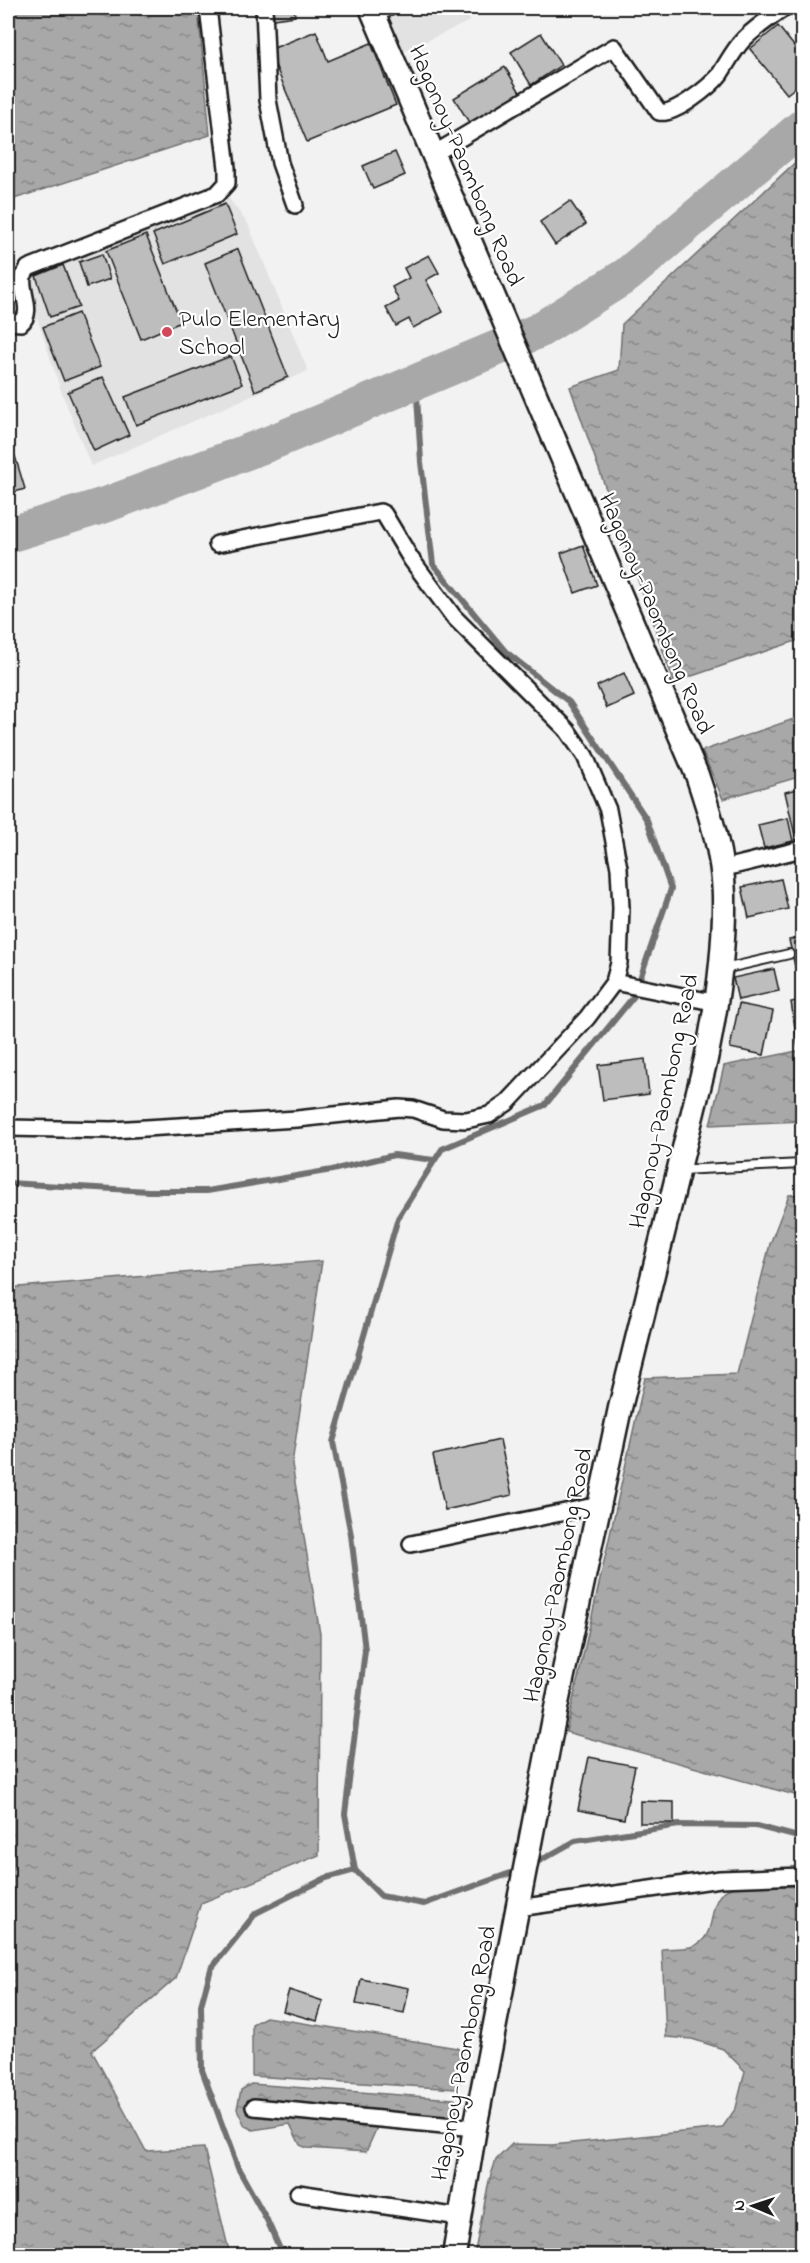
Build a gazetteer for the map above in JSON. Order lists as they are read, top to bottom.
{
  "streets": {
    "main road": ["Hagonoy-Paombong Road"]
  },
  "places": ["Pulo Elementary School"],
  "north": "left"
}
